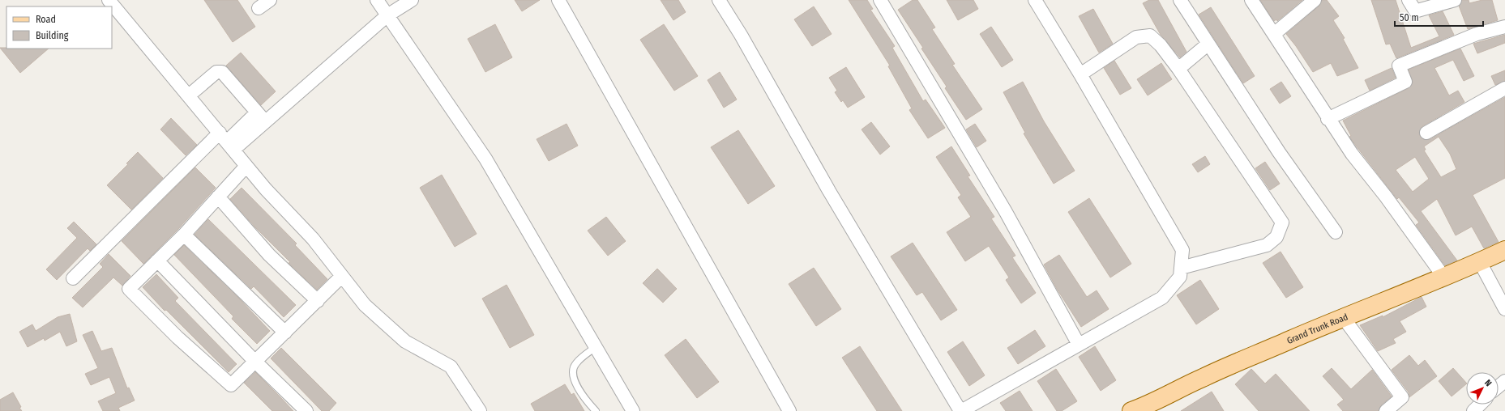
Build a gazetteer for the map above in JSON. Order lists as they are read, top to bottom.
{
  "streets": {
    "main road": ["Grand Trunk Road"]
  },
  "legend": ["Road", "Building"],
  "scale_bar": "50 m",
  "north": "top right"
}
